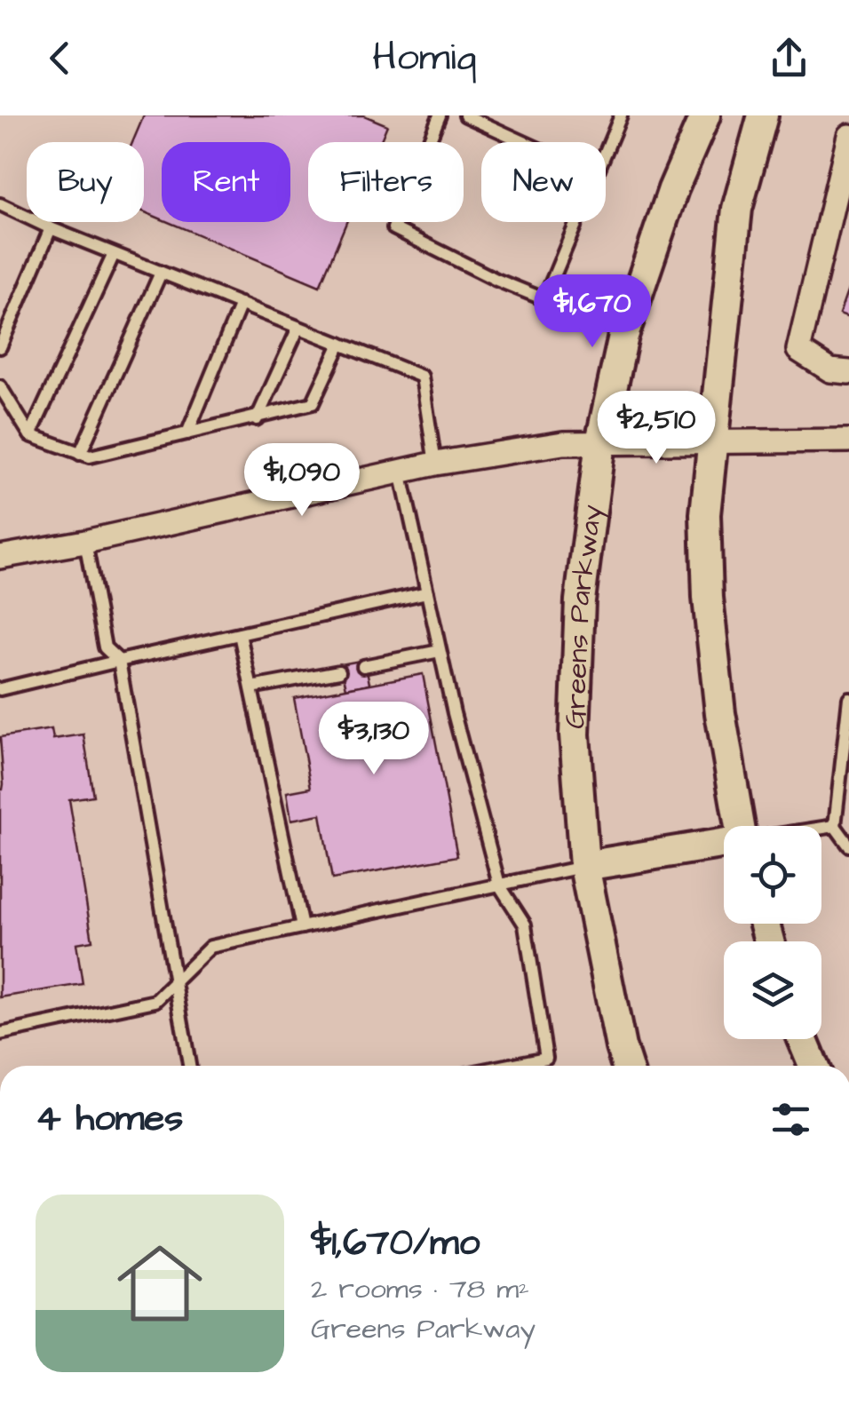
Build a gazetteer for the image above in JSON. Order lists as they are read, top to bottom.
{
  "streets": {
    "street": ["Greens Parkway"]
  },
  "page": {
    "header": "Homiq",
    "chip": [
      "Buy",
      "Rent",
      "Filters",
      "New"
    ],
    "price": [
      "$1,670",
      "$2,510",
      "$1,090",
      "$3,130"
    ],
    "heading": "4 homes",
    "list": [
      {
        "name": "$1,670/mo",
        "note": "2 rooms · 78 m² · Greens Parkway"
      }
    ]
  }
}
